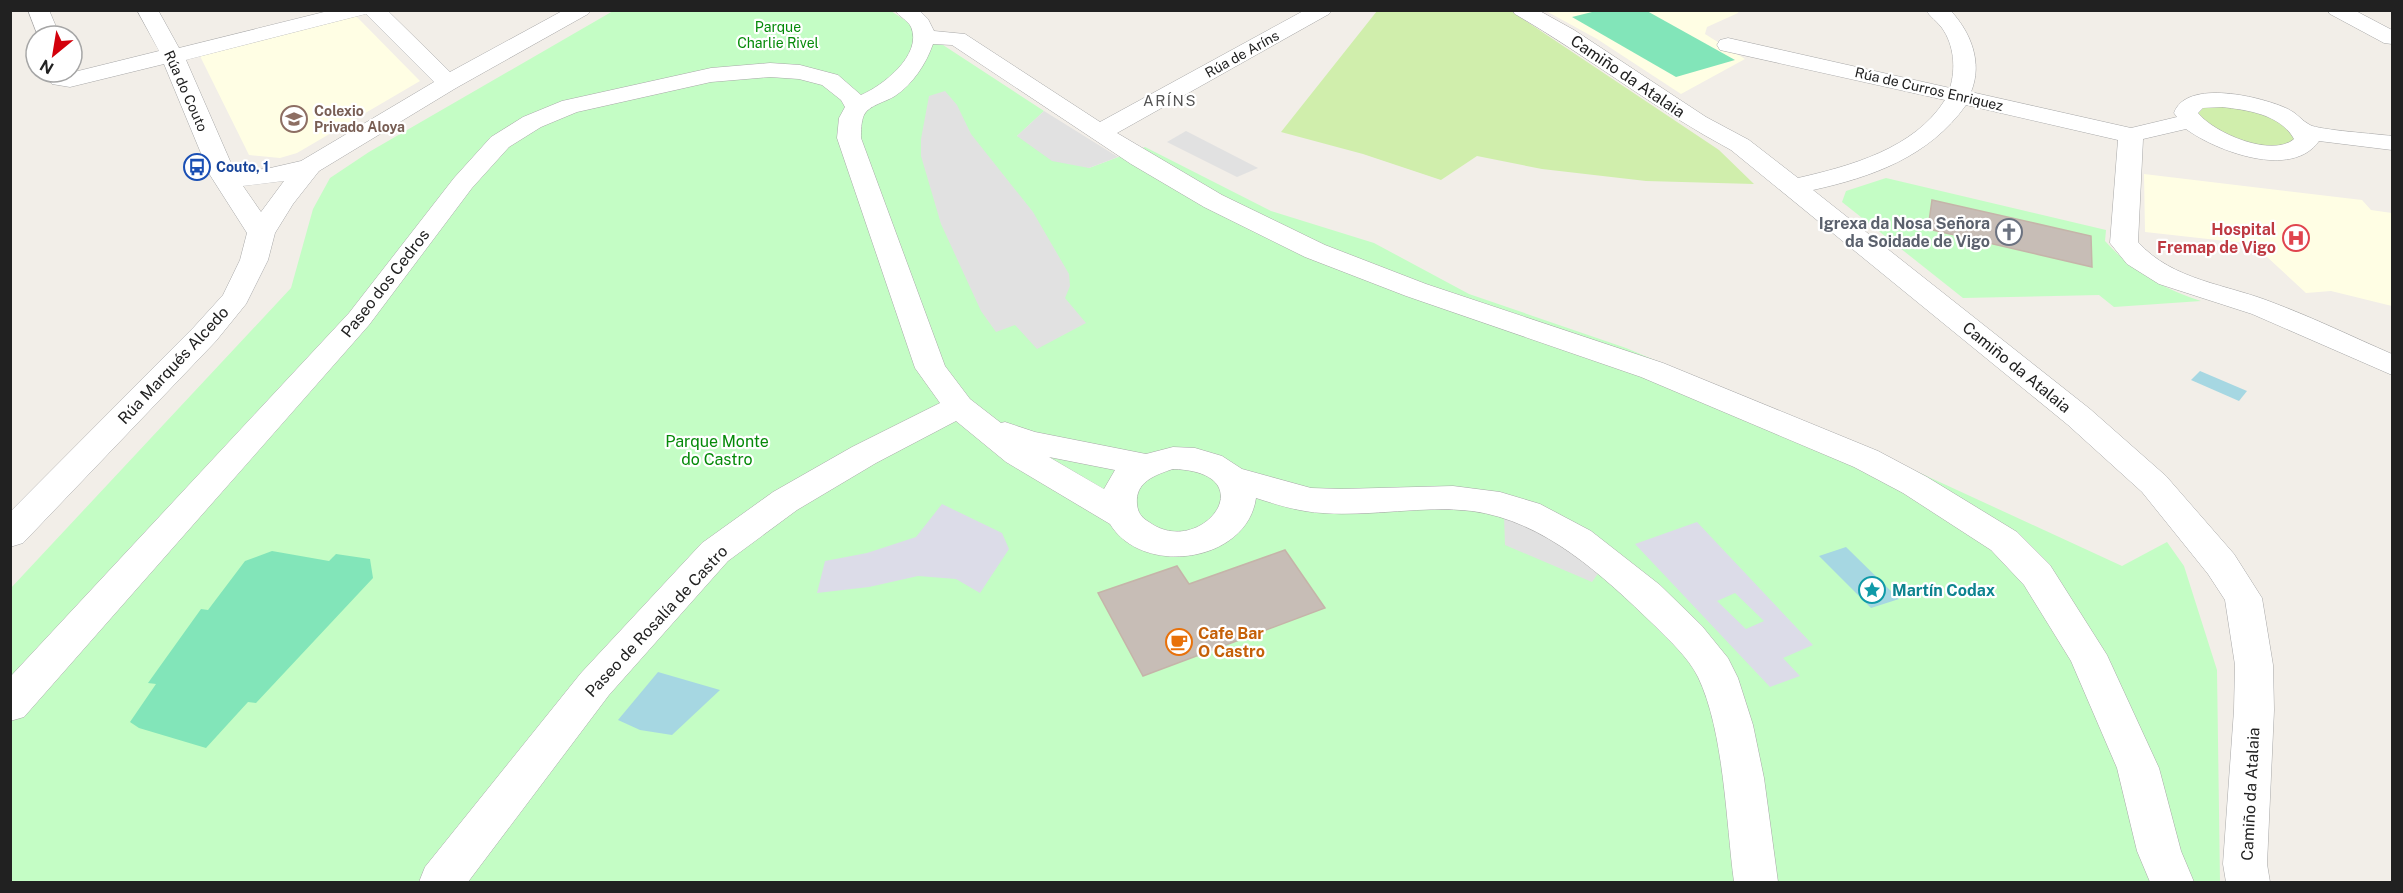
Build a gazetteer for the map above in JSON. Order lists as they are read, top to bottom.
{
  "streets": {
    "street": [
      "Rúa de Aríns",
      "Camiño da Atalaia",
      "Rúa de Curros Enriquez",
      "Rúa do Couto",
      "Paseo dos Cedros",
      "Rúa Marqués Alcedo",
      "Paseo de Rosalía de Castro"
    ]
  },
  "crossings": [
    ["Rúa do Couto", "Rúa Marqués Alcedo"]
  ],
  "districts": ["ARÍNS"],
  "parks": ["Parque Charlie Rivel", "Parque Monte do Castro"],
  "places": {
    "school or university": ["Colexio Privado Aloya"],
    "bus stop": ["Couto, 1"],
    "church": ["Igrexa da Nosa Señora da Soidade de Vigo"],
    "hospital": ["Hospital Fremap de Vigo"],
    "place": ["Martín Codax"],
    "cafe": ["Cafe Bar O Castro"]
  },
  "north": "bottom left"
}
